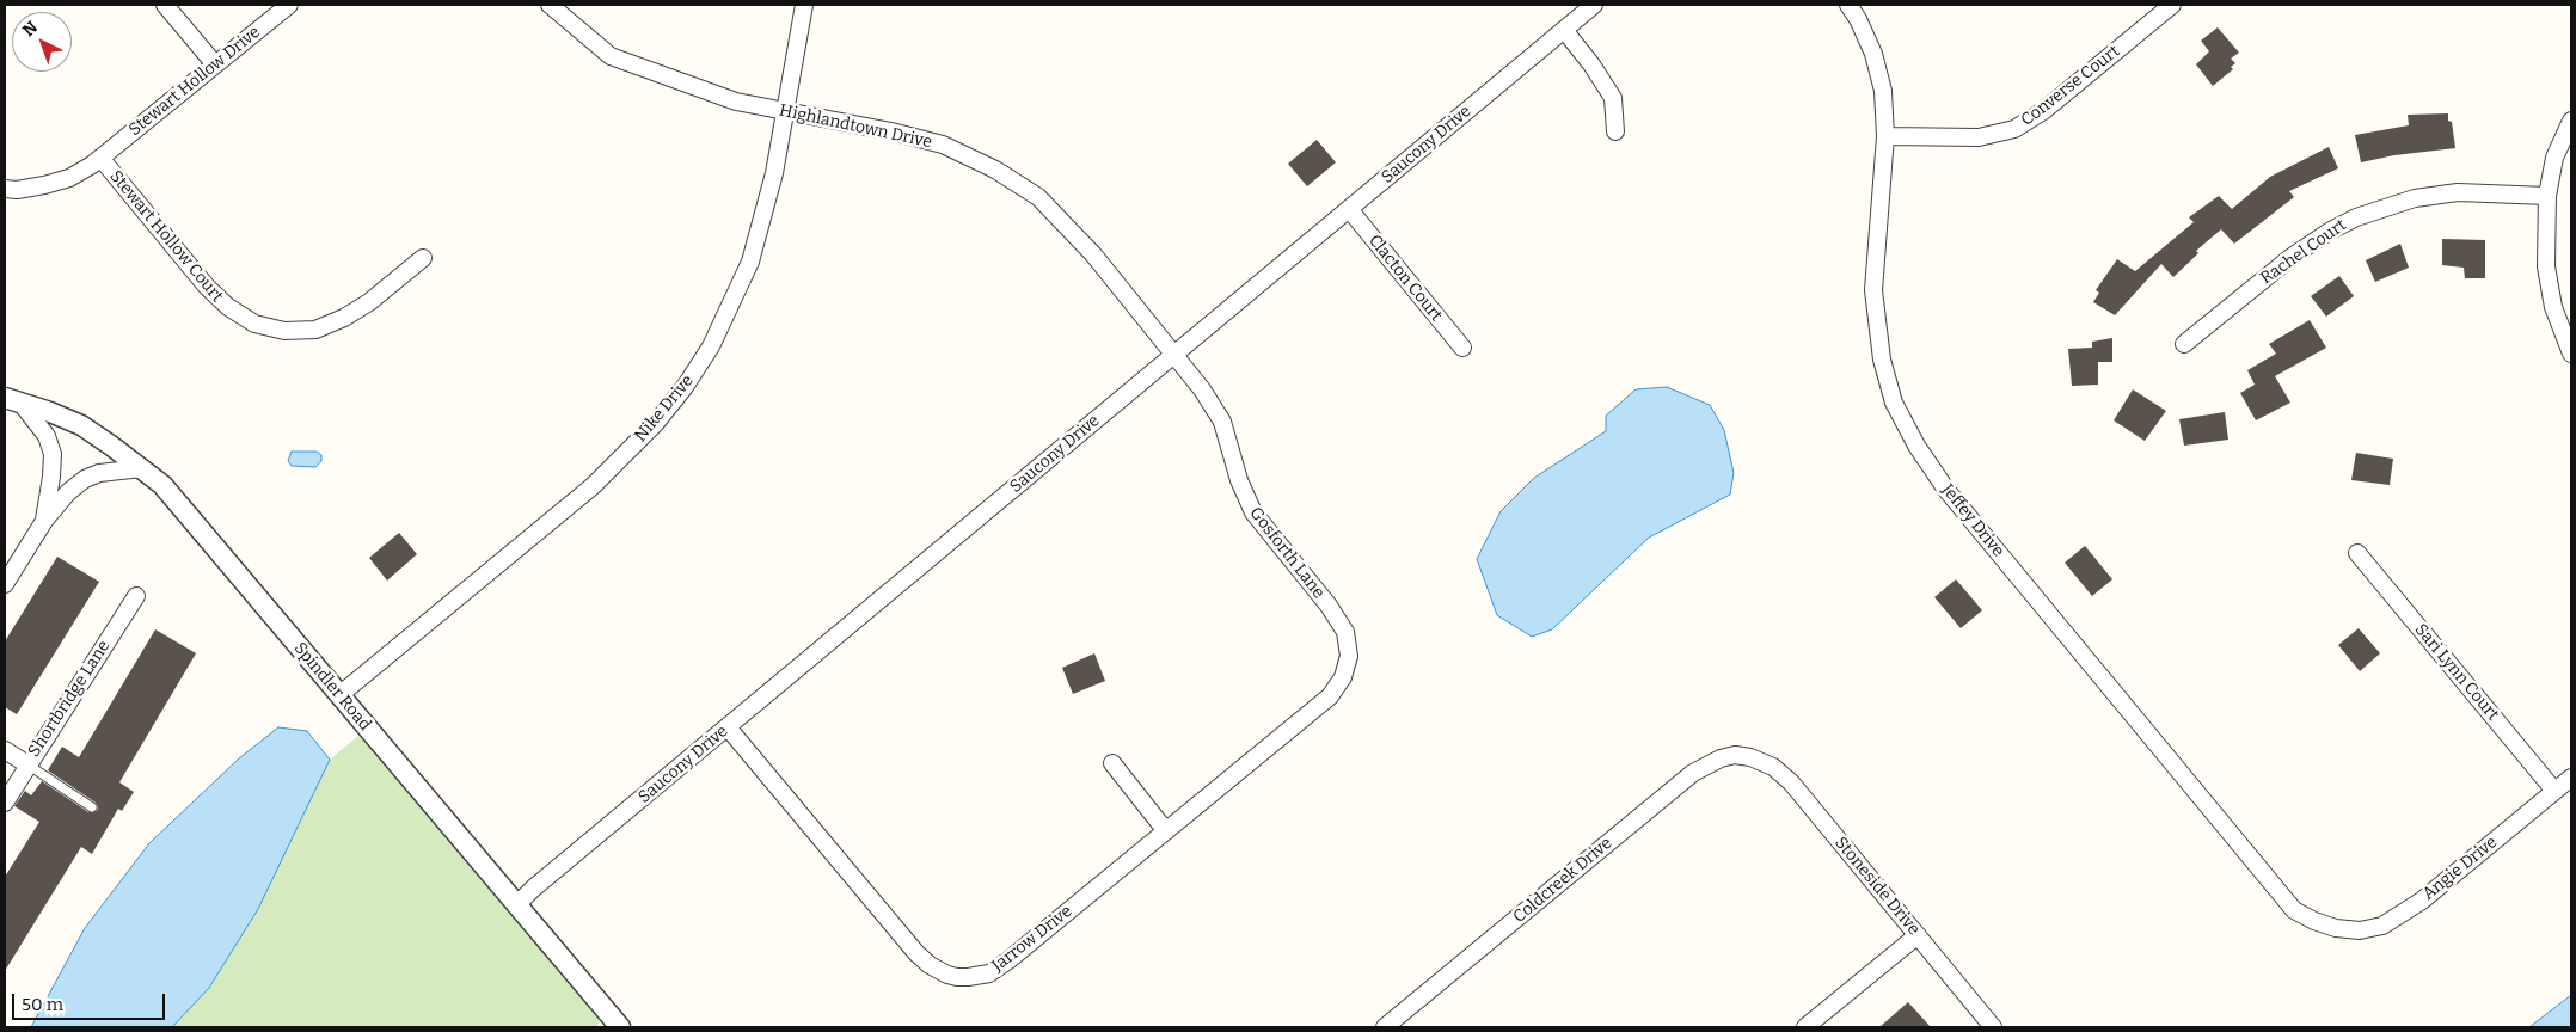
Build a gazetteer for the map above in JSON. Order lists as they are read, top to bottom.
{
  "streets": {
    "street": [
      "Stewart Hollow Drive",
      "Converse Court",
      "Highlandtown Drive",
      "Saucony Drive",
      "Stewart Hollow Court",
      "Rachel Court",
      "Clacton Court",
      "Nike Drive",
      "Jeffey Drive",
      "Gosforth Lane",
      "Sari Lynn Court",
      "Spindler Road",
      "Shortbridge Lane",
      "Angie Drive",
      "Coldcreek Drive",
      "Stoneside Drive",
      "Jarrow Drive"
    ]
  },
  "crossings": [
    ["Stewart Hollow Drive", "Stewart Hollow Court"],
    ["Converse Court", "Jeffey Drive"],
    ["Highlandtown Drive", "Saucony Drive"],
    ["Highlandtown Drive", "Nike Drive"],
    ["Highlandtown Drive", "Gosforth Lane"],
    ["Saucony Drive", "Clacton Court"],
    ["Saucony Drive", "Gosforth Lane"],
    ["Saucony Drive", "Spindler Road"],
    ["Saucony Drive", "Jarrow Drive"],
    ["Nike Drive", "Spindler Road"],
    ["Jeffey Drive", "Angie Drive"],
    ["Gosforth Lane", "Jarrow Drive"],
    ["Sari Lynn Court", "Angie Drive"],
    ["Coldcreek Drive", "Stoneside Drive"]
  ],
  "scale_bar": "50 m",
  "north": "top left"
}
